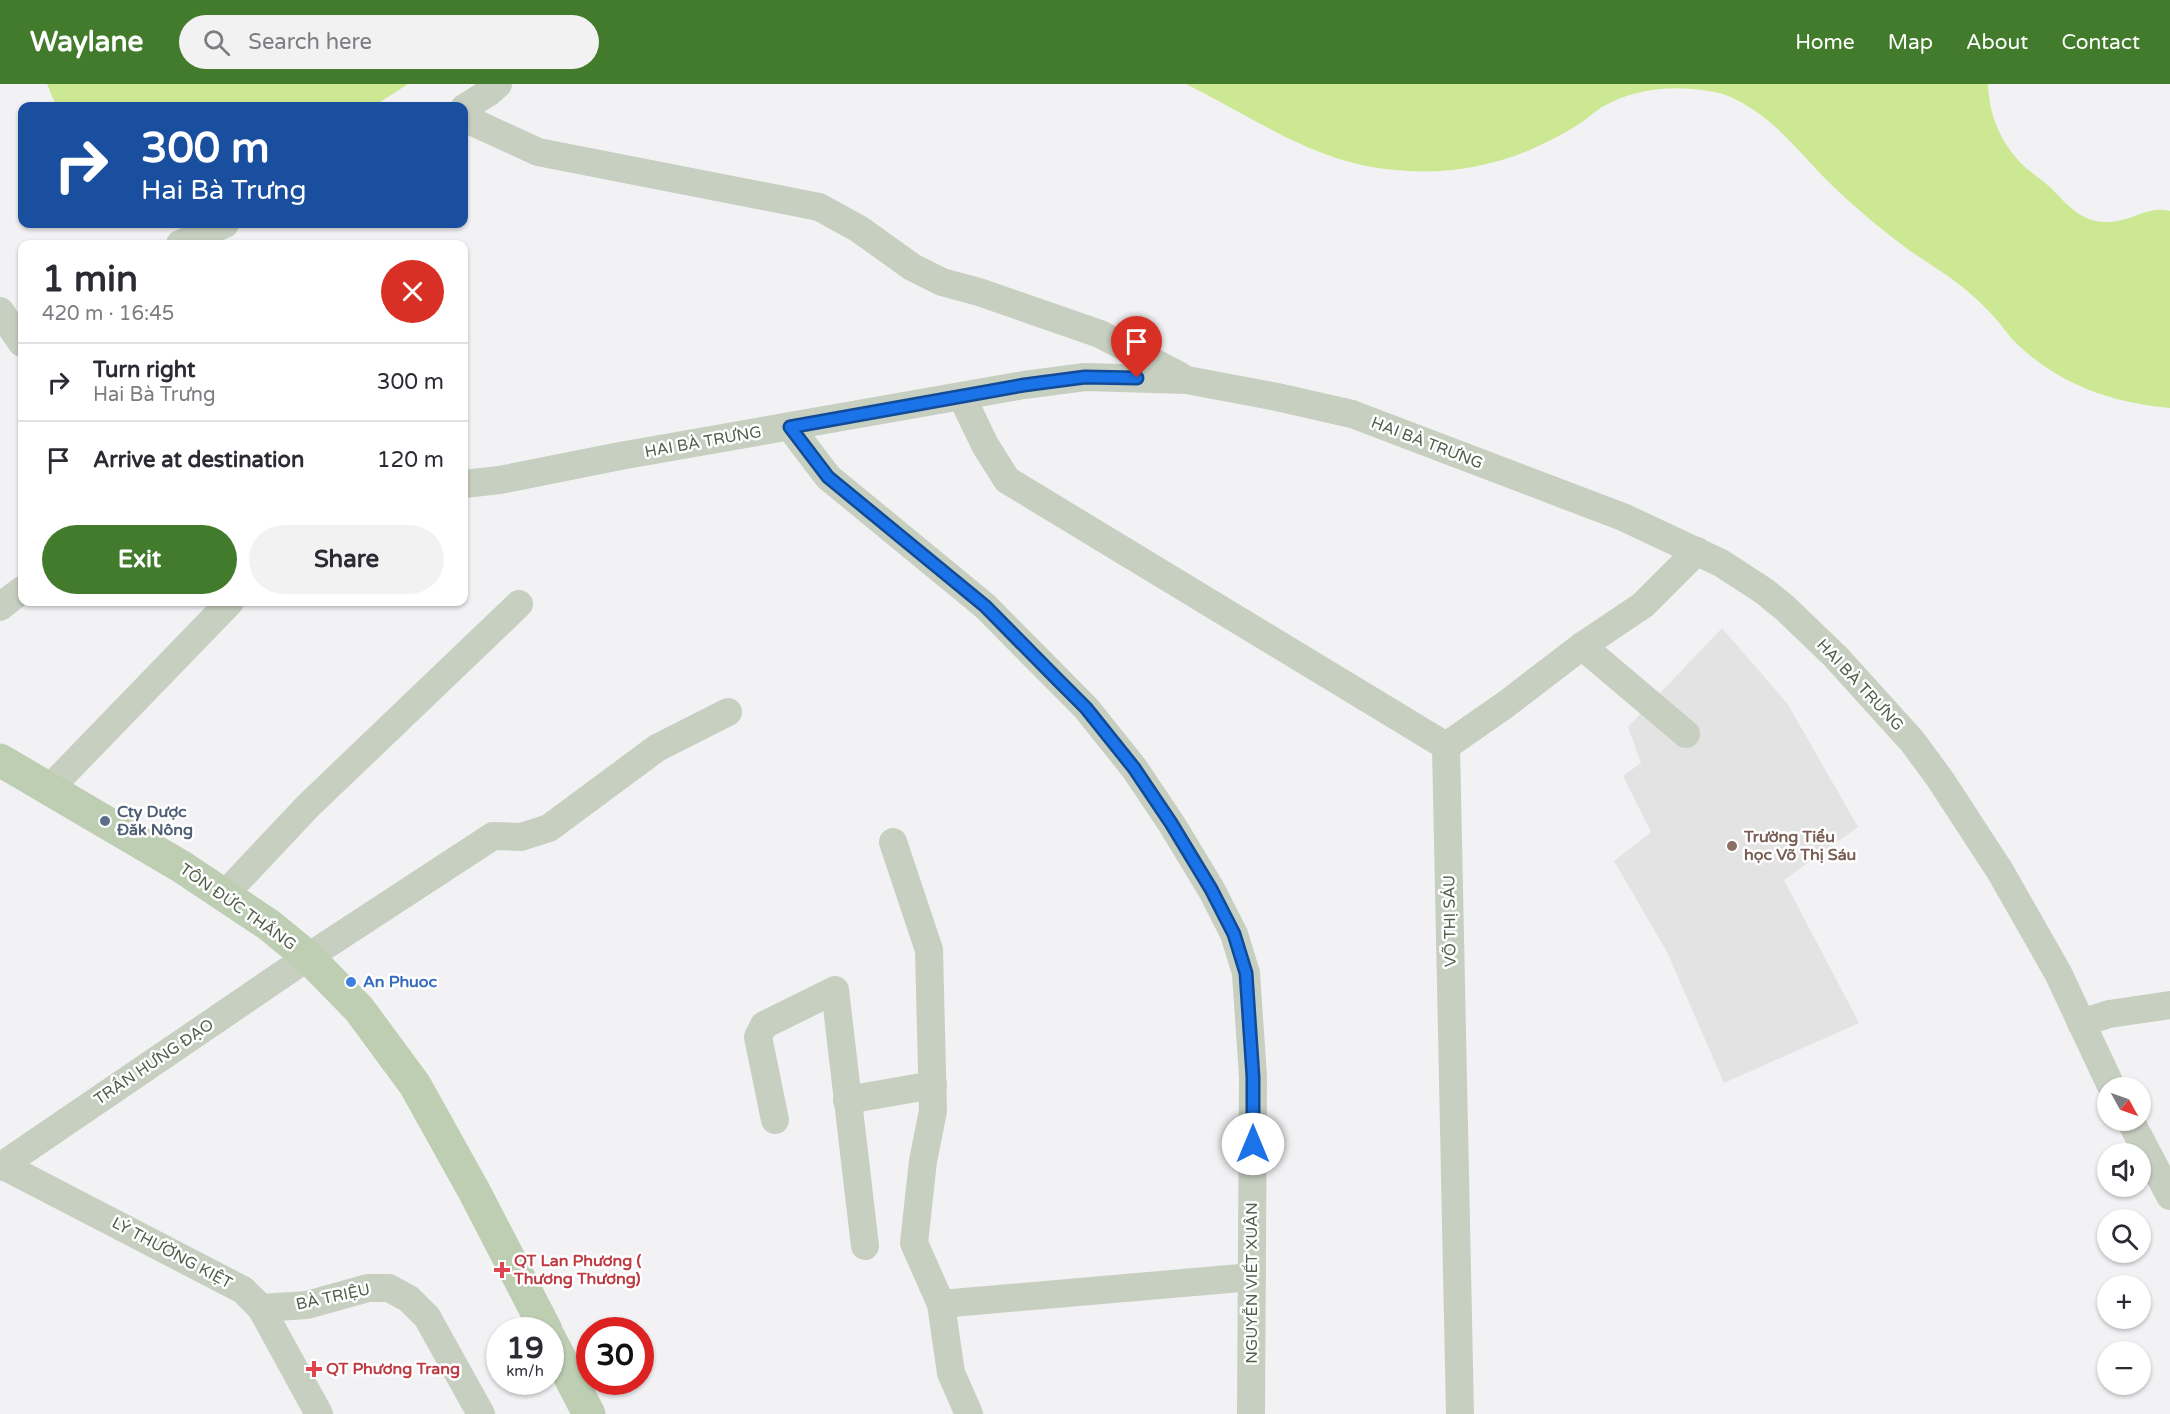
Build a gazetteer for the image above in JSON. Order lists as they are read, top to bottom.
{
  "streets": {
    "main road": ["TÔN ĐỨC THẮNG"],
    "street": [
      "HAI BÀ TRƯNG",
      "VÕ THỊ SÁU",
      "TRẦN HƯNG ĐẠO",
      "LÝ THƯỜNG KIỆT",
      "NGUYỄN VIẾT XUÂN",
      "BÀ TRIỆU"
    ]
  },
  "crossings": [
    ["HAI BÀ TRƯNG", "NGUYỄN VIẾT XUÂN"],
    ["TÔN ĐỨC THẮNG", "TRẦN HƯNG ĐẠO"],
    ["TRẦN HƯNG ĐẠO", "LÝ THƯỜNG KIỆT"],
    ["LÝ THƯỜNG KIỆT", "BÀ TRIỆU"]
  ],
  "places": {
    "other": ["Cty Dược Đăk Nông", "Trường Tiểu học Võ Thị Sáu", "An Phuoc"],
    "health": ["QT Lan Phương ( Thương Thương)", "QT Phương Trang"]
  },
  "north": "bottom right",
  "page": {
    "header": "Waylane",
    "search": "Search here",
    "nav": [
      "Home",
      "Map",
      "About",
      "Contact"
    ],
    "turn": ["300 m", "Hai Bà Trưng"],
    "heading": ["1 min", "420 m · 16:45"],
    "list": [
      {
        "name": "Turn right",
        "note": "Hai Bà Trưng",
        "value": "300 m"
      },
      {
        "name": "Arrive at destination",
        "value": "120 m"
      }
    ],
    "buttons": ["Exit", "Share"],
    "map_buttons": ["+", "−"],
    "speed": "19 km/h",
    "limit": "30"
  }
}
